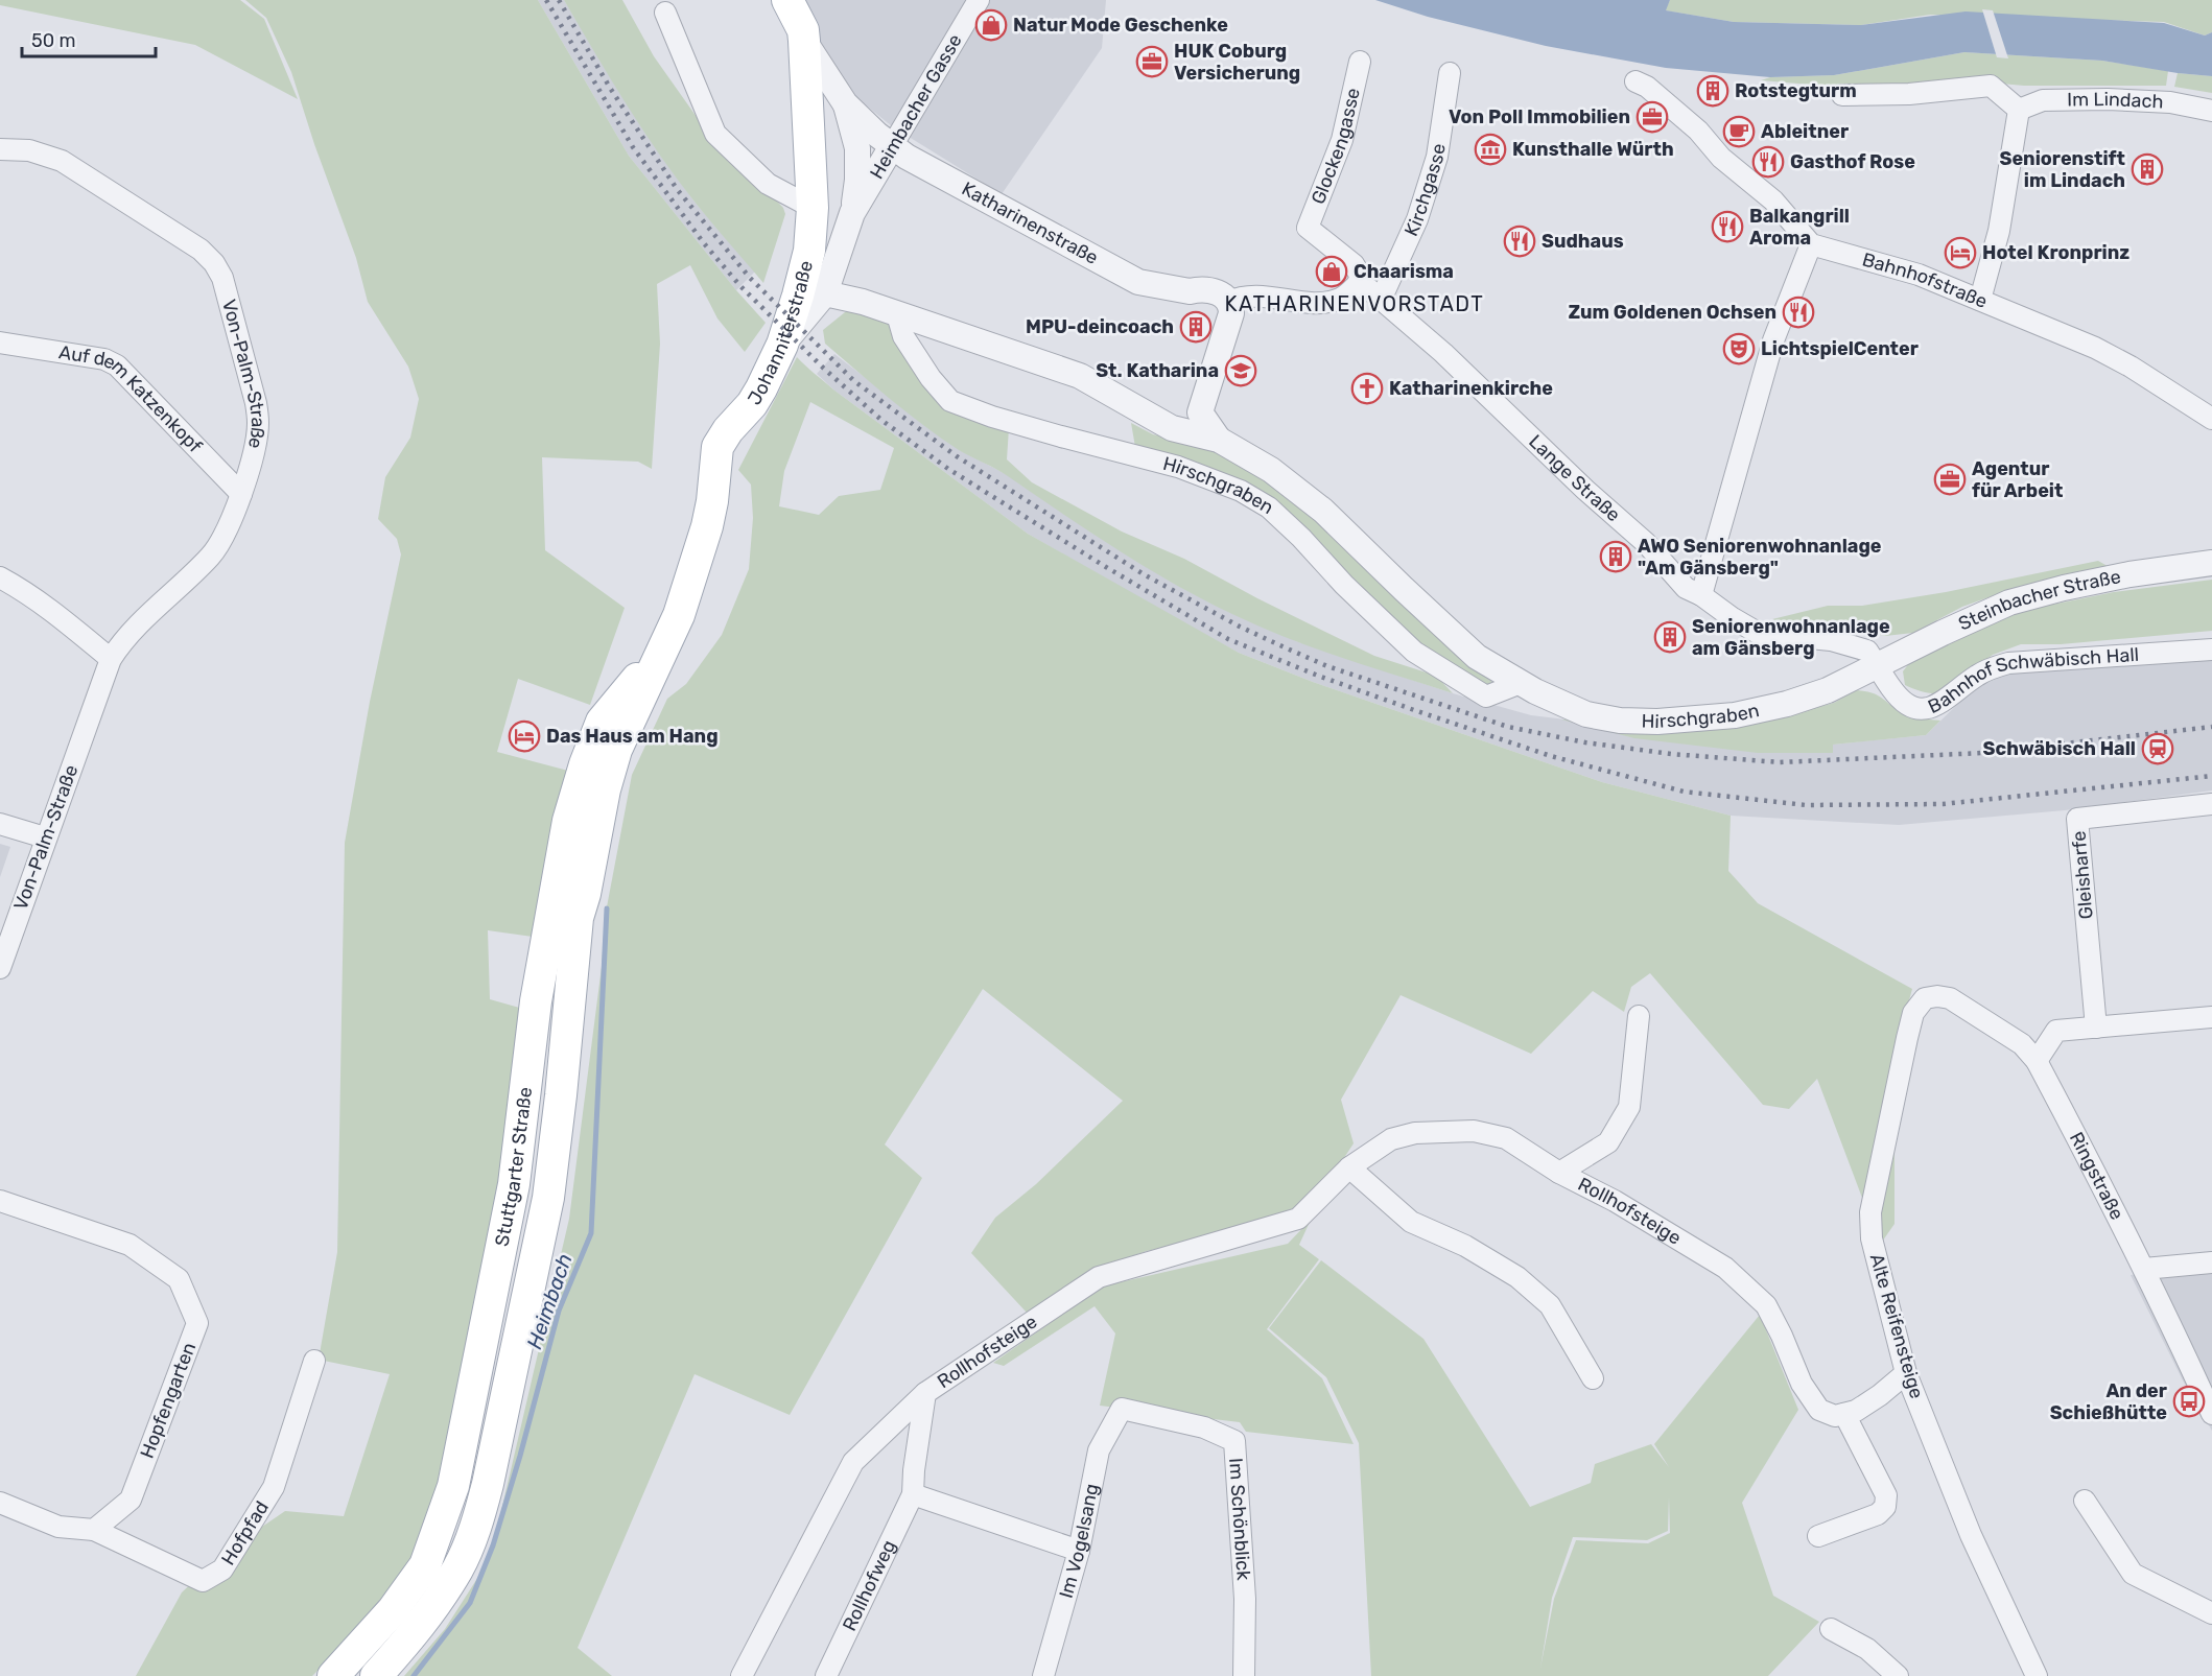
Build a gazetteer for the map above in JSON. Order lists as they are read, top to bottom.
{
  "streets": {
    "main road": ["Johanniterstraße", "Stuttgarter Straße"],
    "street": [
      "Im Lindach",
      "Heimbacher Gasse",
      "Glockengasse",
      "Kirchgasse",
      "Katharinenstraße",
      "Bahnhofstraße",
      "Von-Palm-Straße",
      "Auf dem Katzenkopf",
      "Lange Straße",
      "Hirschgraben",
      "Steinbacher Straße",
      "Bahnhof Schwäbisch Hall",
      "Gleisharfe",
      "Ringstraße",
      "Rollhofsteige",
      "Alte Reifensteige",
      "Hopfengarten",
      "Im Schönblick",
      "Hofpfad",
      "Im Vogelsang",
      "Rollhofweg"
    ]
  },
  "crossings": [
    ["Heimbacher Gasse", "Katharinenstraße"],
    ["Heimbacher Gasse", "Johanniterstraße"],
    ["Heimbacher Gasse", "Hirschgraben"],
    ["Glockengasse", "Lange Straße"],
    ["Kirchgasse", "Lange Straße"],
    ["Katharinenstraße", "Johanniterstraße"],
    ["Johanniterstraße", "Stuttgarter Straße"],
    ["Von-Palm-Straße", "Auf dem Katzenkopf"],
    ["Lange Straße", "Hirschgraben"],
    ["Lange Straße", "Steinbacher Straße"],
    ["Lange Straße", "Bahnhof Schwäbisch Hall"],
    ["Hirschgraben", "Steinbacher Straße"],
    ["Hirschgraben", "Bahnhof Schwäbisch Hall"],
    ["Steinbacher Straße", "Bahnhof Schwäbisch Hall"],
    ["Ringstraße", "Alte Reifensteige"],
    ["Rollhofsteige", "Rollhofweg"],
    ["Hopfengarten", "Hofpfad"],
    ["Im Schönblick", "Im Vogelsang"]
  ],
  "districts": ["KATHARINENVORSTADT"],
  "water": ["Heimbach"],
  "places": {
    "shop": ["Natur Mode Geschenke", "Chaarisma"],
    "office": ["HUK Coburg Versicherung", "Von Poll Immobilien", "Agentur für Arbeit"],
    "building": [
      "Rotstegturm",
      "Seniorenstift im Lindach",
      "MPU-deincoach",
      "AWO Seniorenwohnanlage \"Am Gänsberg\"",
      "Seniorenwohnanlage am Gänsberg"
    ],
    "cafe": ["Ableitner"],
    "museum": ["Kunsthalle Würth"],
    "restaurant": [
      "Gasthof Rose",
      "Balkangrill Aroma",
      "Sudhaus",
      "Zum Goldenen Ochsen"
    ],
    "hotel": ["Hotel Kronprinz", "Das Haus am Hang"],
    "theatre": ["LichtspielCenter"],
    "school or university": ["St. Katharina"],
    "church": ["Katharinenkirche"],
    "station": ["Schwäbisch Hall"],
    "bus stop": ["An der Schießhütte"]
  },
  "scale_bar": "50 m"
}
